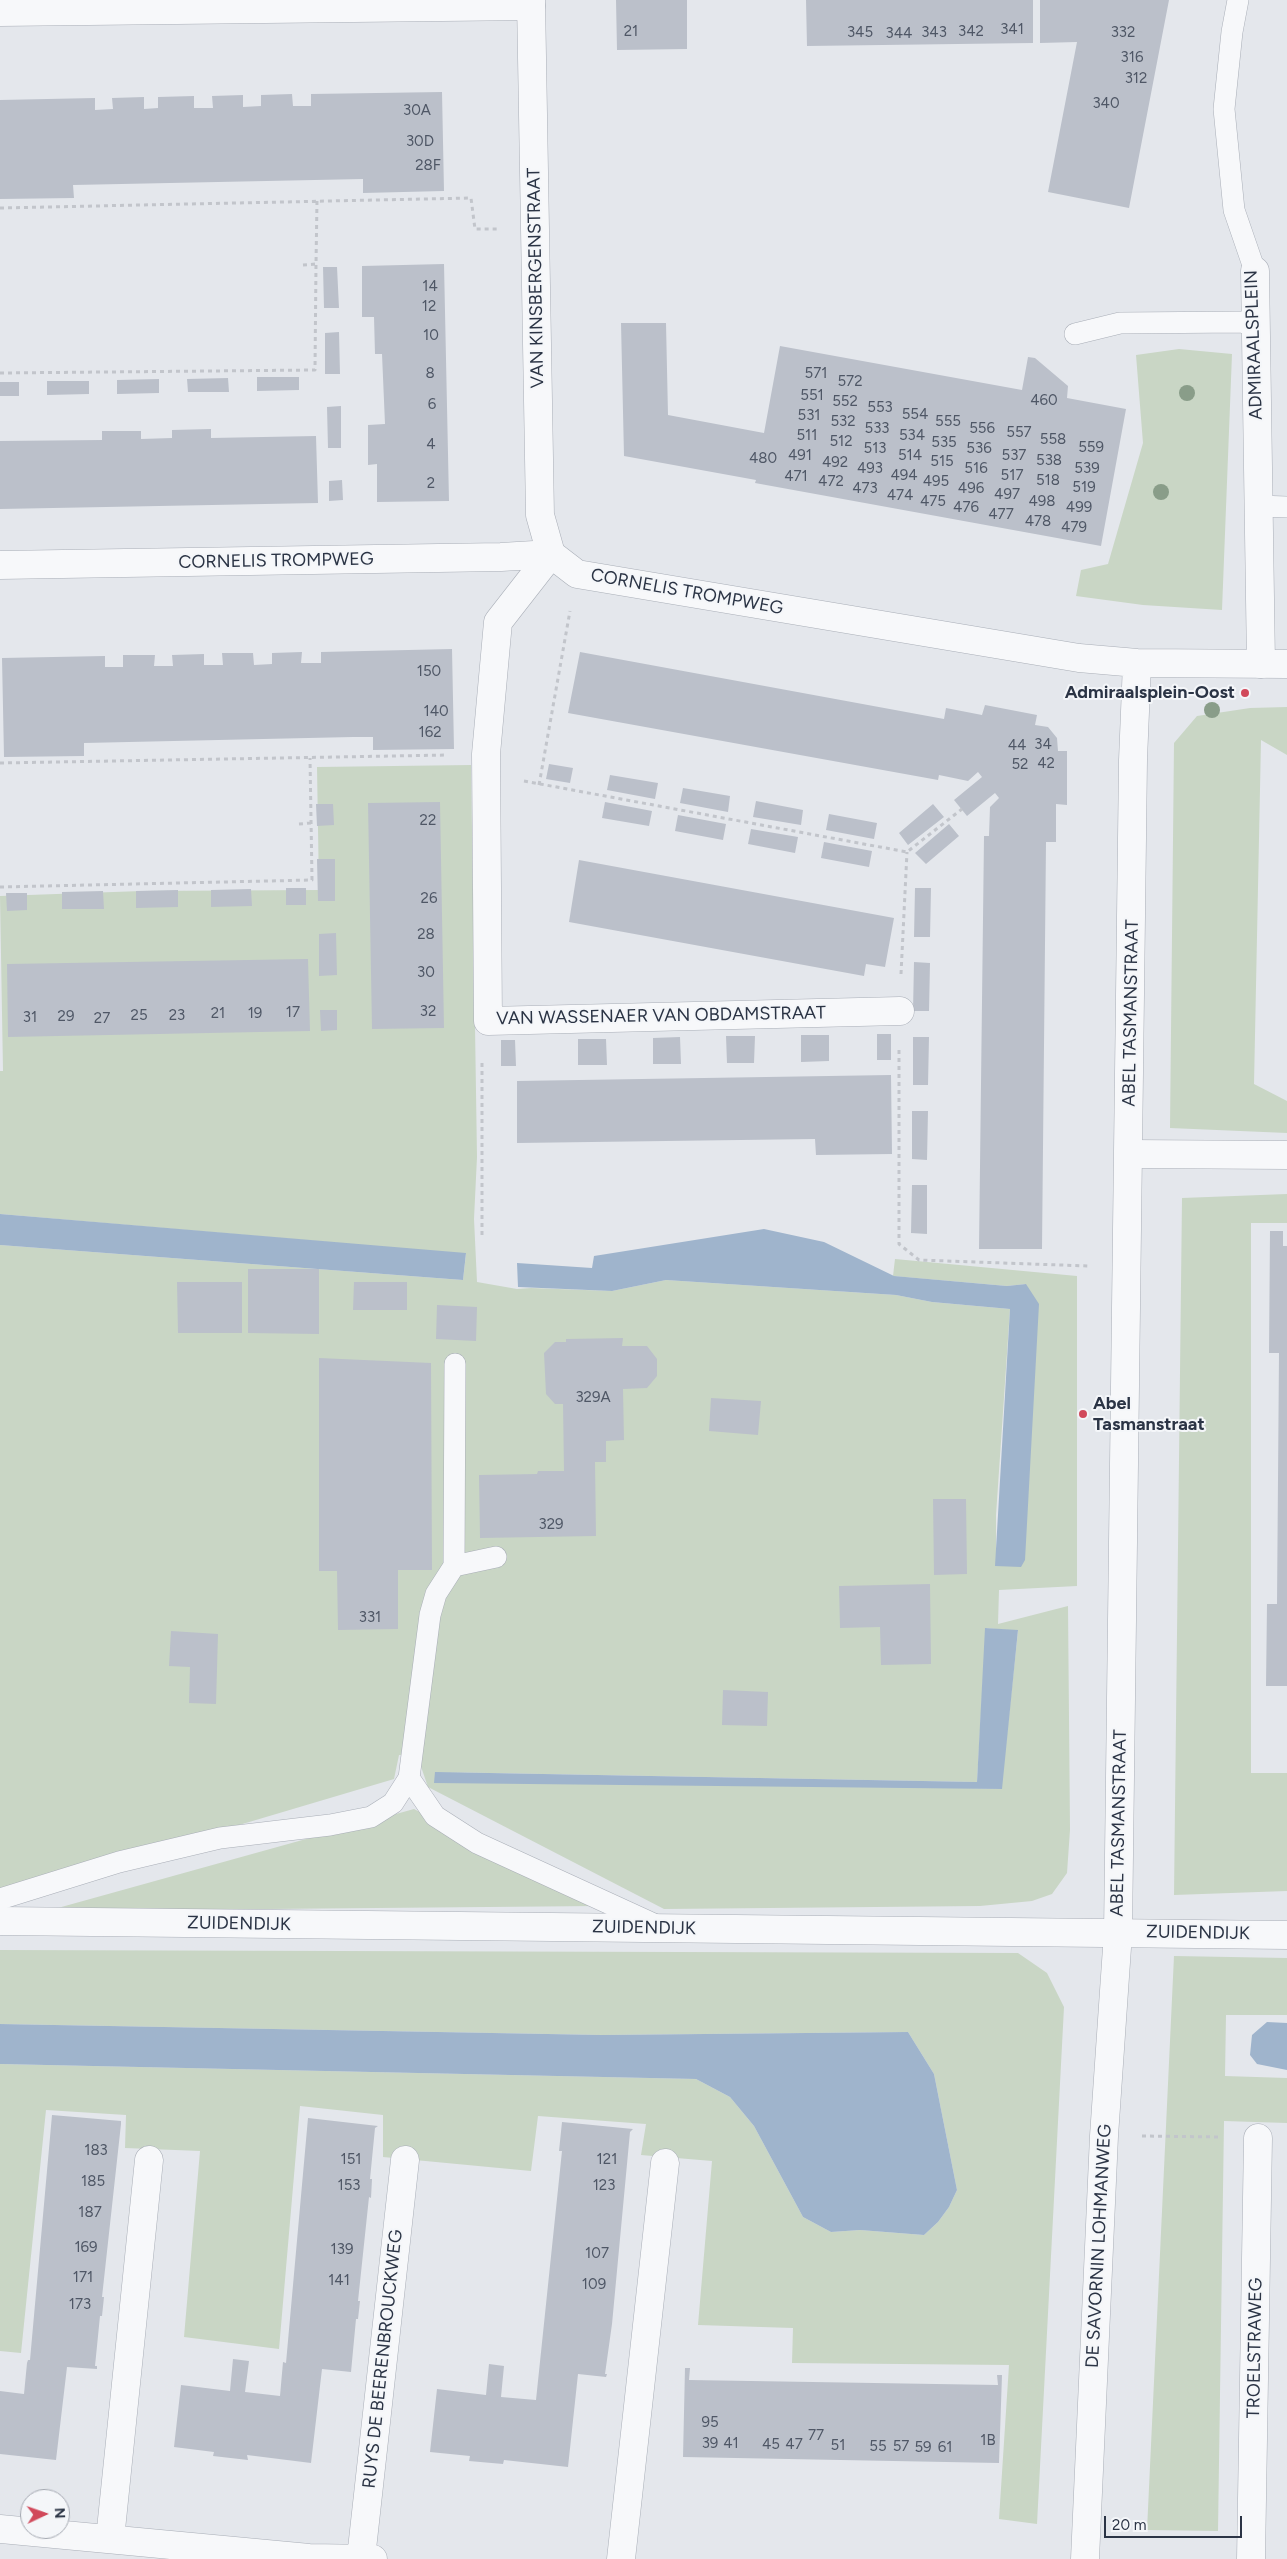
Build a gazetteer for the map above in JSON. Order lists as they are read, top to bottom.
{
  "streets": {
    "street": [
      "VAN KINSBERGENSTRAAT",
      "ADMIRAALSPLEIN",
      "CORNELIS TROMPWEG",
      "ABEL TASMANSTRAAT",
      "VAN WASSENAER VAN OBDAMSTRAAT",
      "ZUIDENDIJK",
      "DE SAVORNIN LOHMANWEG",
      "TROELSTRAWEG",
      "RUYS DE BEERENBROUCKWEG"
    ]
  },
  "crossings": [
    ["VAN KINSBERGENSTRAAT", "CORNELIS TROMPWEG"],
    ["VAN KINSBERGENSTRAAT", "VAN WASSENAER VAN OBDAMSTRAAT"],
    ["ADMIRAALSPLEIN", "CORNELIS TROMPWEG"],
    ["CORNELIS TROMPWEG", "ABEL TASMANSTRAAT"],
    ["CORNELIS TROMPWEG", "VAN WASSENAER VAN OBDAMSTRAAT"],
    ["ABEL TASMANSTRAAT", "ZUIDENDIJK"],
    ["ABEL TASMANSTRAAT", "DE SAVORNIN LOHMANWEG"],
    ["ZUIDENDIJK", "DE SAVORNIN LOHMANWEG"]
  ],
  "places": ["Admiraalsplein-Oost", "Abel Tasmanstraat"],
  "house_numbers": [
    "341",
    "21",
    "342",
    "345",
    "343",
    "332",
    "344",
    "316",
    "312",
    "340",
    "30A",
    "30D",
    "28F",
    "14",
    "12",
    "10",
    "8",
    "571",
    "572",
    "551",
    "460",
    "552",
    "6",
    "553",
    "554",
    "531",
    "532",
    "555",
    "533",
    "556",
    "557",
    "511",
    "534",
    "558",
    "512",
    "535",
    "4",
    "559",
    "513",
    "536",
    "491",
    "514",
    "537",
    "480",
    "538",
    "515",
    "492",
    "493",
    "516",
    "539",
    "494",
    "517",
    "471",
    "518",
    "472",
    "495",
    "2",
    "519",
    "473",
    "496",
    "497",
    "474",
    "475",
    "498",
    "476",
    "499",
    "477",
    "478",
    "479",
    "150",
    "140",
    "162",
    "34",
    "44",
    "42",
    "52",
    "22",
    "26",
    "28",
    "30",
    "32",
    "17",
    "21",
    "19",
    "25",
    "23",
    "29",
    "31",
    "27",
    "329A",
    "329",
    "331",
    "183",
    "151",
    "121",
    "185",
    "153",
    "123",
    "187",
    "169",
    "139",
    "107",
    "171",
    "141",
    "109",
    "173",
    "95",
    "77",
    "1B",
    "39",
    "41",
    "45",
    "47",
    "51",
    "55",
    "57",
    "59",
    "61"
  ],
  "scale_bar": "20 m",
  "north": "right"
}
